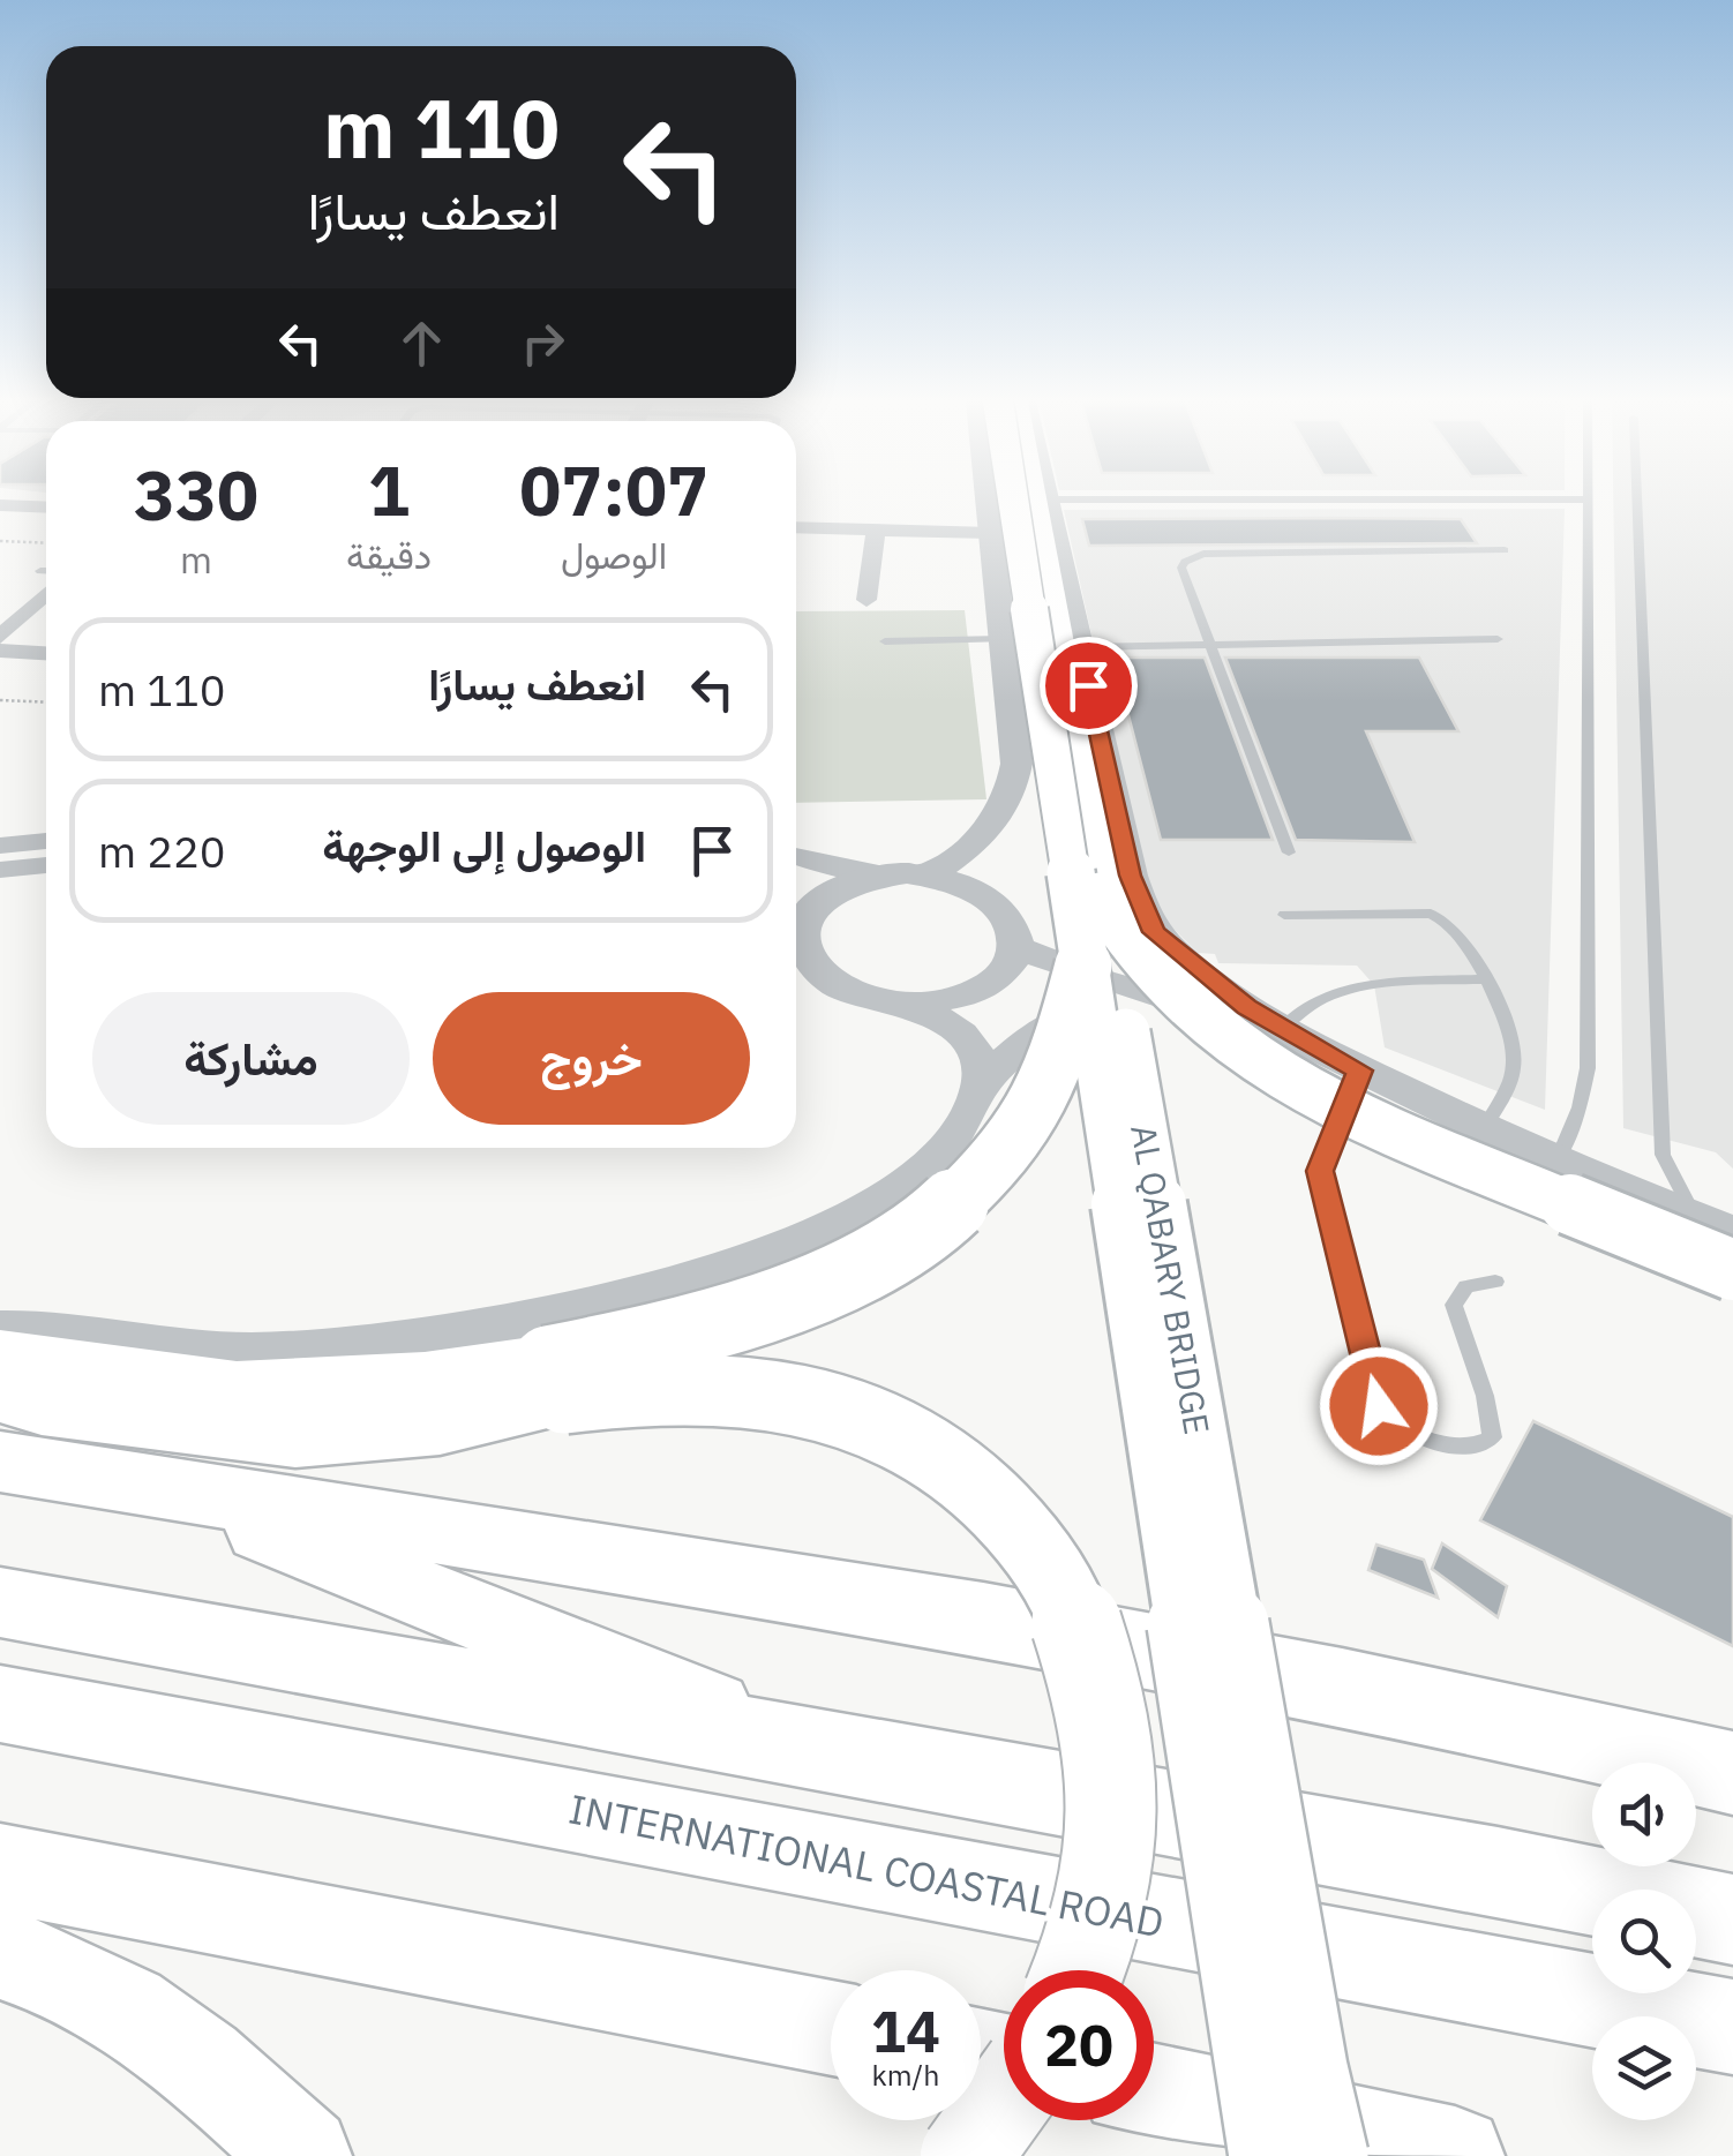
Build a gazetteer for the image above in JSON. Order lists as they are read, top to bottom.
{
  "streets": {
    "highway": ["INTERNATIONAL COASTAL ROAD"],
    "main road": ["AL QABARY BRIDGE"]
  },
  "page": {
    "turn": ["110 m", "انعطف يسارًا"],
    "eta": [
      "07:07",
      "الوصول",
      "1",
      "دقيقة",
      "330",
      "m"
    ],
    "list": [
      {
        "name": "انعطف يسارًا",
        "value": "110 m"
      },
      {
        "name": "الوصول إلى الوجهة",
        "value": "220 m"
      }
    ],
    "buttons": ["خروج", "مشاركة"],
    "speed": "14 km/h",
    "limit": "20"
  }
}
